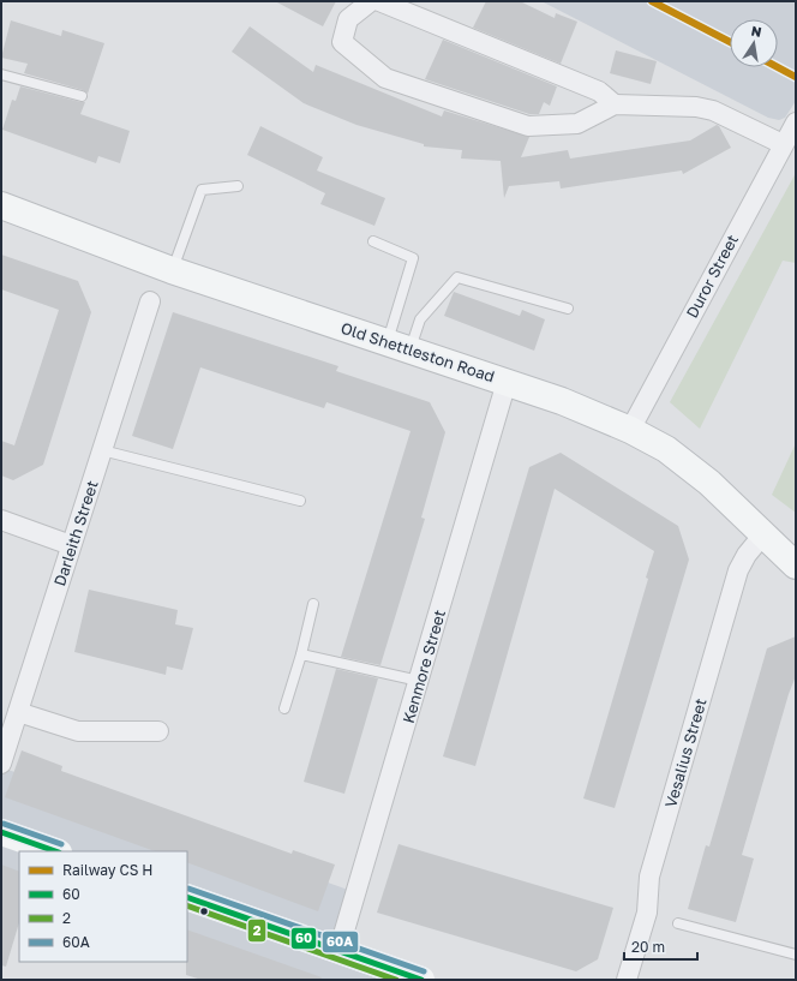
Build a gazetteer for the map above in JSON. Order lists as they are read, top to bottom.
{
  "streets": {
    "main road": ["Old Shettleston Road"],
    "street": [
      "Duror Street",
      "Darleith Street",
      "Kenmore Street",
      "Vesalius Street"
    ]
  },
  "crossings": [
    ["Duror Street", "Old Shettleston Road"],
    ["Old Shettleston Road", "Kenmore Street"],
    ["Old Shettleston Road", "Vesalius Street"]
  ],
  "lines": ["transit line 60A", "transit line 60", "transit line 2"],
  "legend": [
    "Railway CS H",
    "60",
    "2",
    "60A"
  ],
  "scale_bar": "20 m",
  "north": "top"
}
